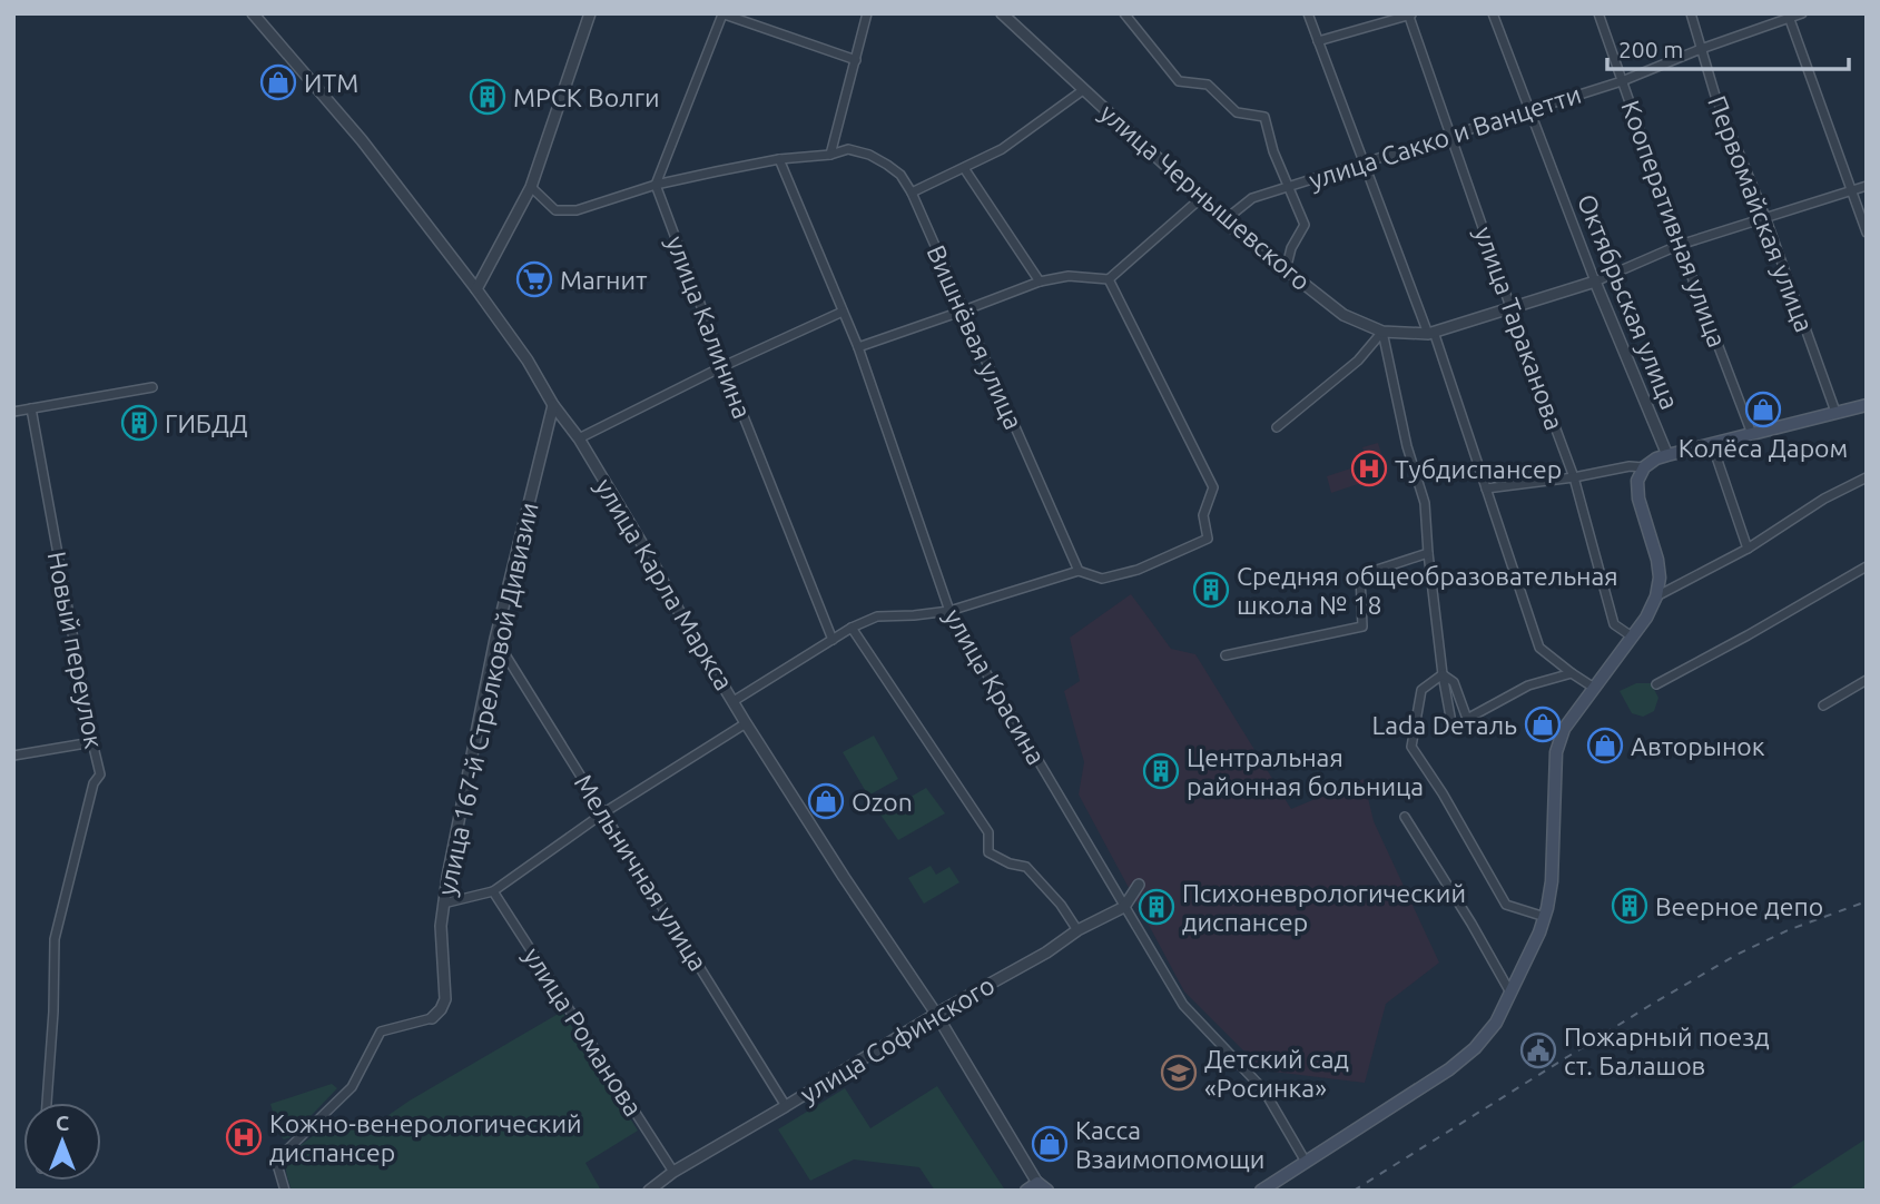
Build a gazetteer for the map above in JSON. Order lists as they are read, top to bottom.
{
  "streets": {
    "street": [
      "улица Сакко и Ванцетти",
      "улица Чернышевского",
      "Первомайская улица",
      "Кооперативная улица",
      "Октябрьская улица",
      "улица Калинина",
      "улица Тараканова",
      "Вишнёвая улица",
      "улица Карла Маркса",
      "Новый переулок",
      "улица Красина",
      "улица 167-й Стрелковой Дивизии",
      "Мельничная улица",
      "улица Романова",
      "улица Софинского"
    ]
  },
  "crossings": [
    ["улица Сакко и Ванцетти", "улица Чернышевского"],
    ["улица Сакко и Ванцетти", "Первомайская улица"],
    ["улица Сакко и Ванцетти", "Кооперативная улица"],
    ["улица Сакко и Ванцетти", "Октябрьская улица"],
    ["улица Сакко и Ванцетти", "улица Тараканова"],
    ["улица Калинина", "Вишнёвая улица"],
    ["Вишнёвая улица", "улица Красина"],
    ["улица Карла Маркса", "улица 167-й Стрелковой Дивизии"],
    ["улица Карла Маркса", "улица Софинского"],
    ["улица Красина", "улица Софинского"],
    ["улица 167-й Стрелковой Дивизии", "Мельничная улица"],
    ["Мельничная улица", "улица Софинского"],
    ["улица Романова", "улица Софинского"]
  ],
  "places": {
    "shop": [
      "ИТМ",
      "Колёса Даром",
      "Lada Dеталь",
      "Авторынок",
      "Ozon",
      "Касса Взаимопомощи"
    ],
    "building": [
      "МРСК Волги",
      "ГИБДД",
      "Средняя общеобразовательная школа № 18",
      "Центральная районная больница",
      "Веерное депо",
      "Психоневрологический диспансер"
    ],
    "supermarket": ["Магнит"],
    "hospital": ["Тубдиспансер", "Кожно-венерологический диспансер"],
    "public building": ["Пожарный поезд ст. Балашов"],
    "school or university": ["Детский сад «Росинка»"]
  },
  "scale_bar": "200 m",
  "north": "top"
}
